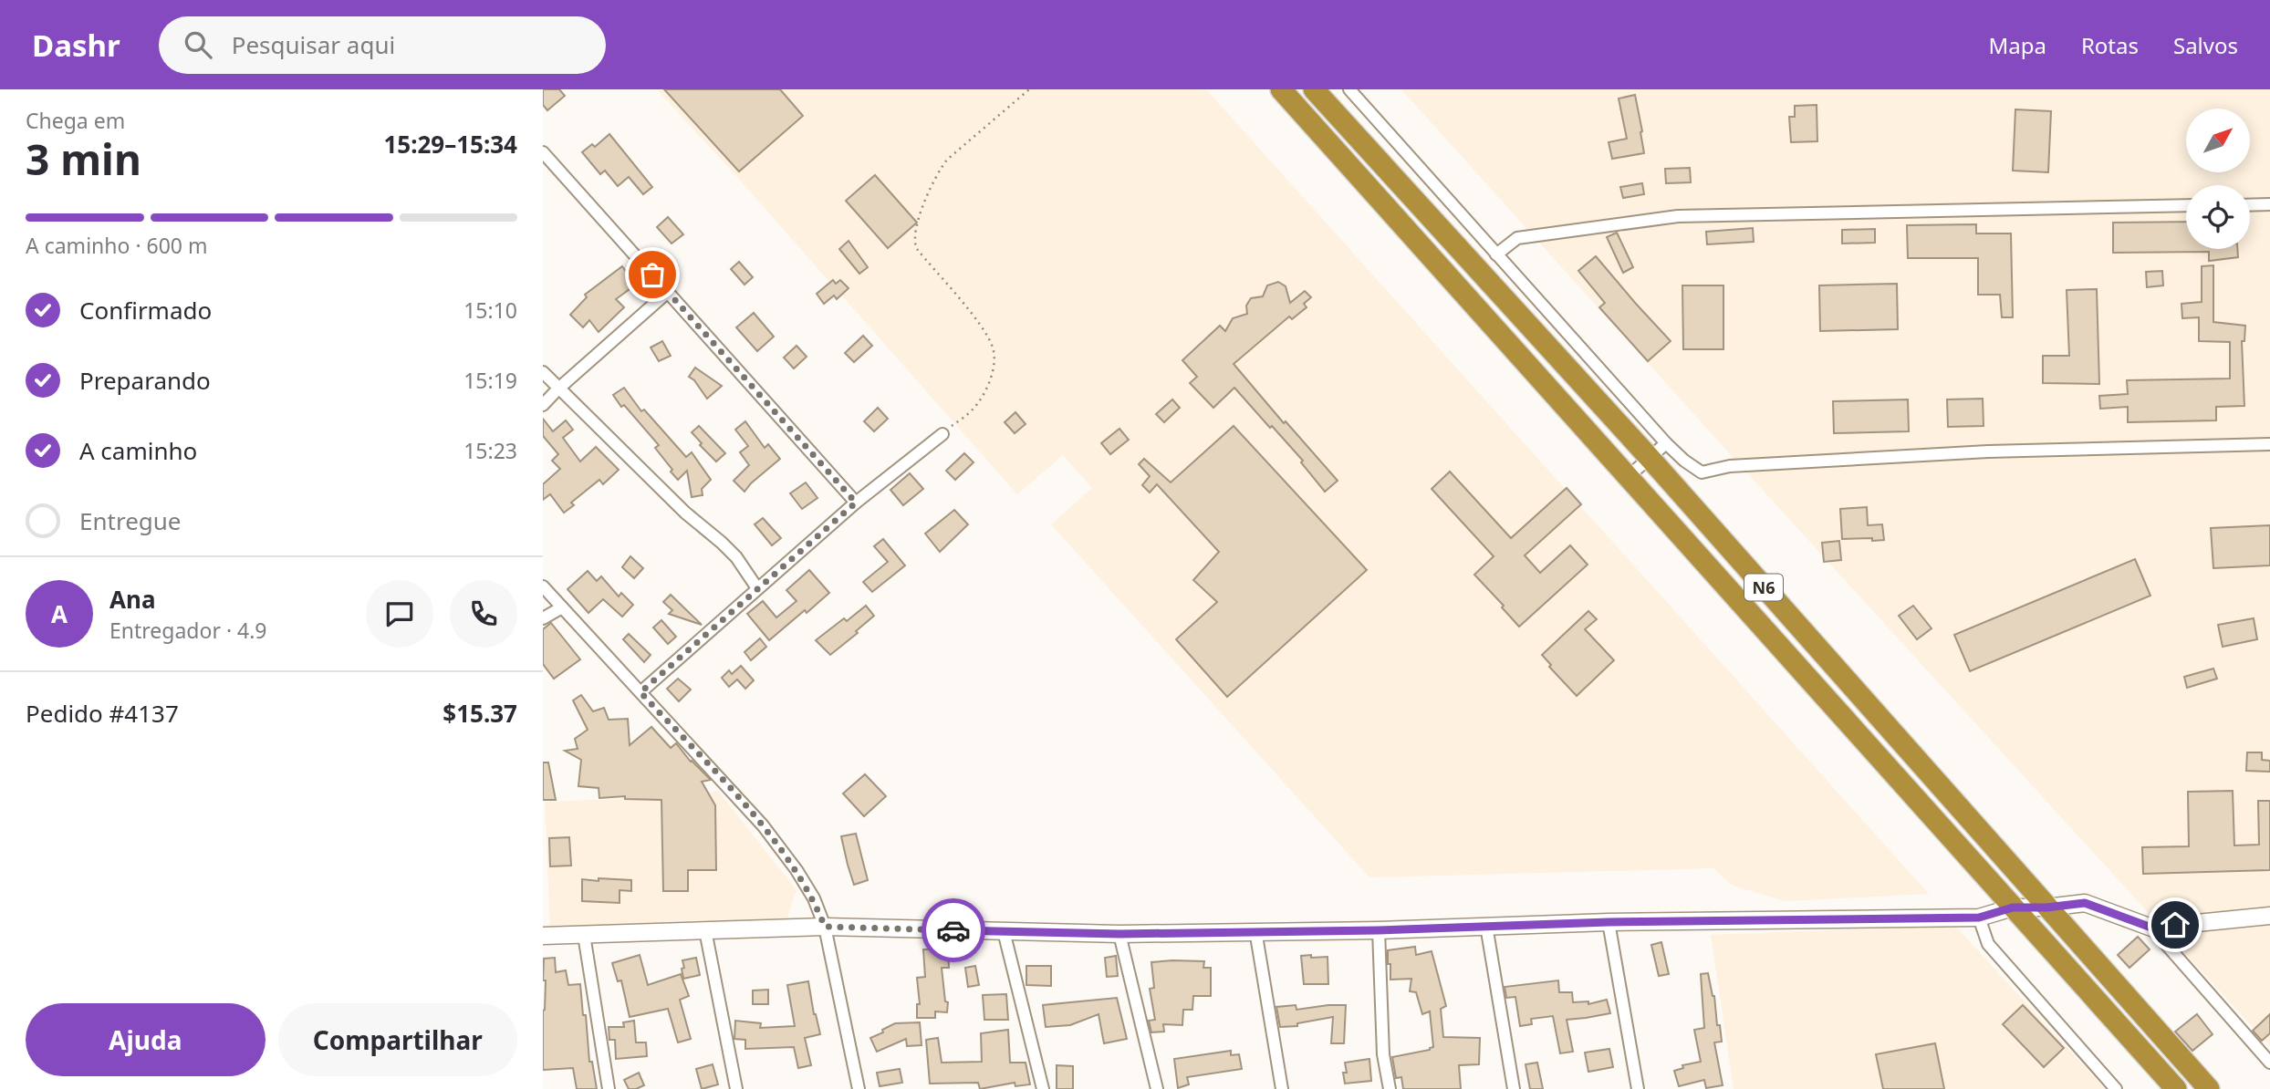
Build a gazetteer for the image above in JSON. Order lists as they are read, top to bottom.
{
  "streets": {
    "highway": ["N6"]
  },
  "north": "top right",
  "page": {
    "header": "Dashr",
    "search": "Pesquisar aqui",
    "nav": ["Mapa", "Rotas", "Salvos"],
    "heading": ["3 min", "Chega em", "15:29–15:34"],
    "panel": [
      "Ana",
      "Entregador · 4.9",
      "Pedido #4137",
      "$15.37"
    ],
    "bar": "A caminho · 600 m",
    "list": [
      ["Confirmado", "15:10"],
      ["Preparando", "15:19"],
      ["A caminho", "15:23"],
      "Entregue"
    ],
    "round": "A",
    "buttons": ["Ajuda", "Compartilhar"]
  }
}
